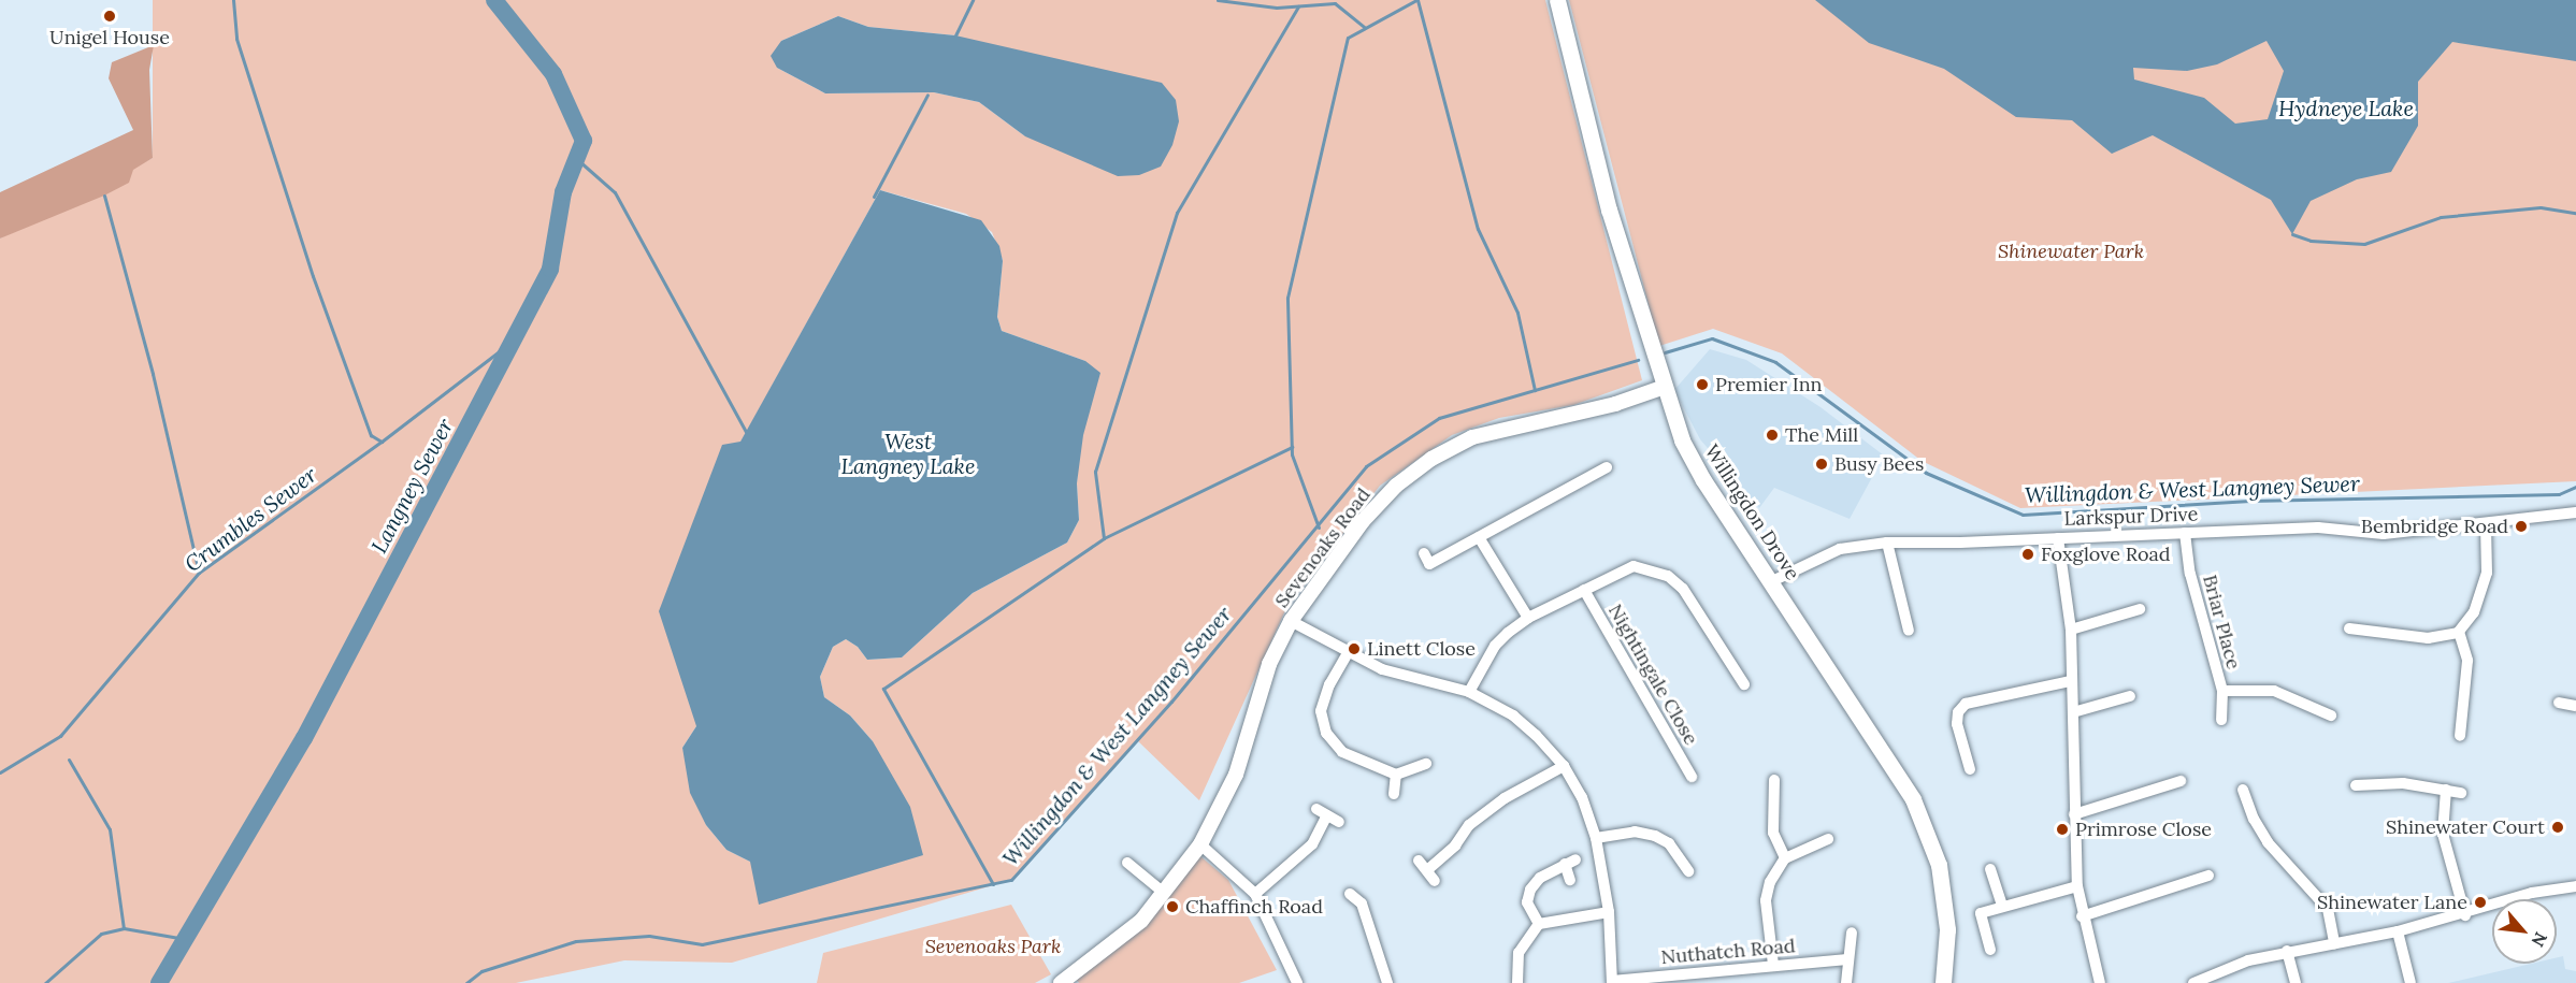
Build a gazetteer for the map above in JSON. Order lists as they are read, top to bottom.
{
  "streets": {
    "main road": ["Willingdon Drove"],
    "street": [
      "Larkspur Drive",
      "Sevenoaks Road",
      "Briar Place",
      "Nightingale Close",
      "Nuthatch Road"
    ]
  },
  "crossings": [
    ["Willingdon Drove", "Larkspur Drive"],
    ["Willingdon Drove", "Sevenoaks Road"],
    ["Larkspur Drive", "Briar Place"]
  ],
  "water": [
    "Hydneye Lake",
    "West Langney Lake",
    "Langney Sewer",
    "Willingdon & West Langney Sewer",
    "Crumbles Sewer"
  ],
  "parks": ["Shinewater Park", "Sevenoaks Park"],
  "places": [
    "Unigel House",
    "Premier Inn",
    "The Mill",
    "Busy Bees",
    "Bembridge Road",
    "Foxglove Road",
    "Linett Close",
    "Shinewater Court",
    "Primrose Close",
    "Shinewater Lane",
    "Chaffinch Road"
  ],
  "north": "bottom right"
}
